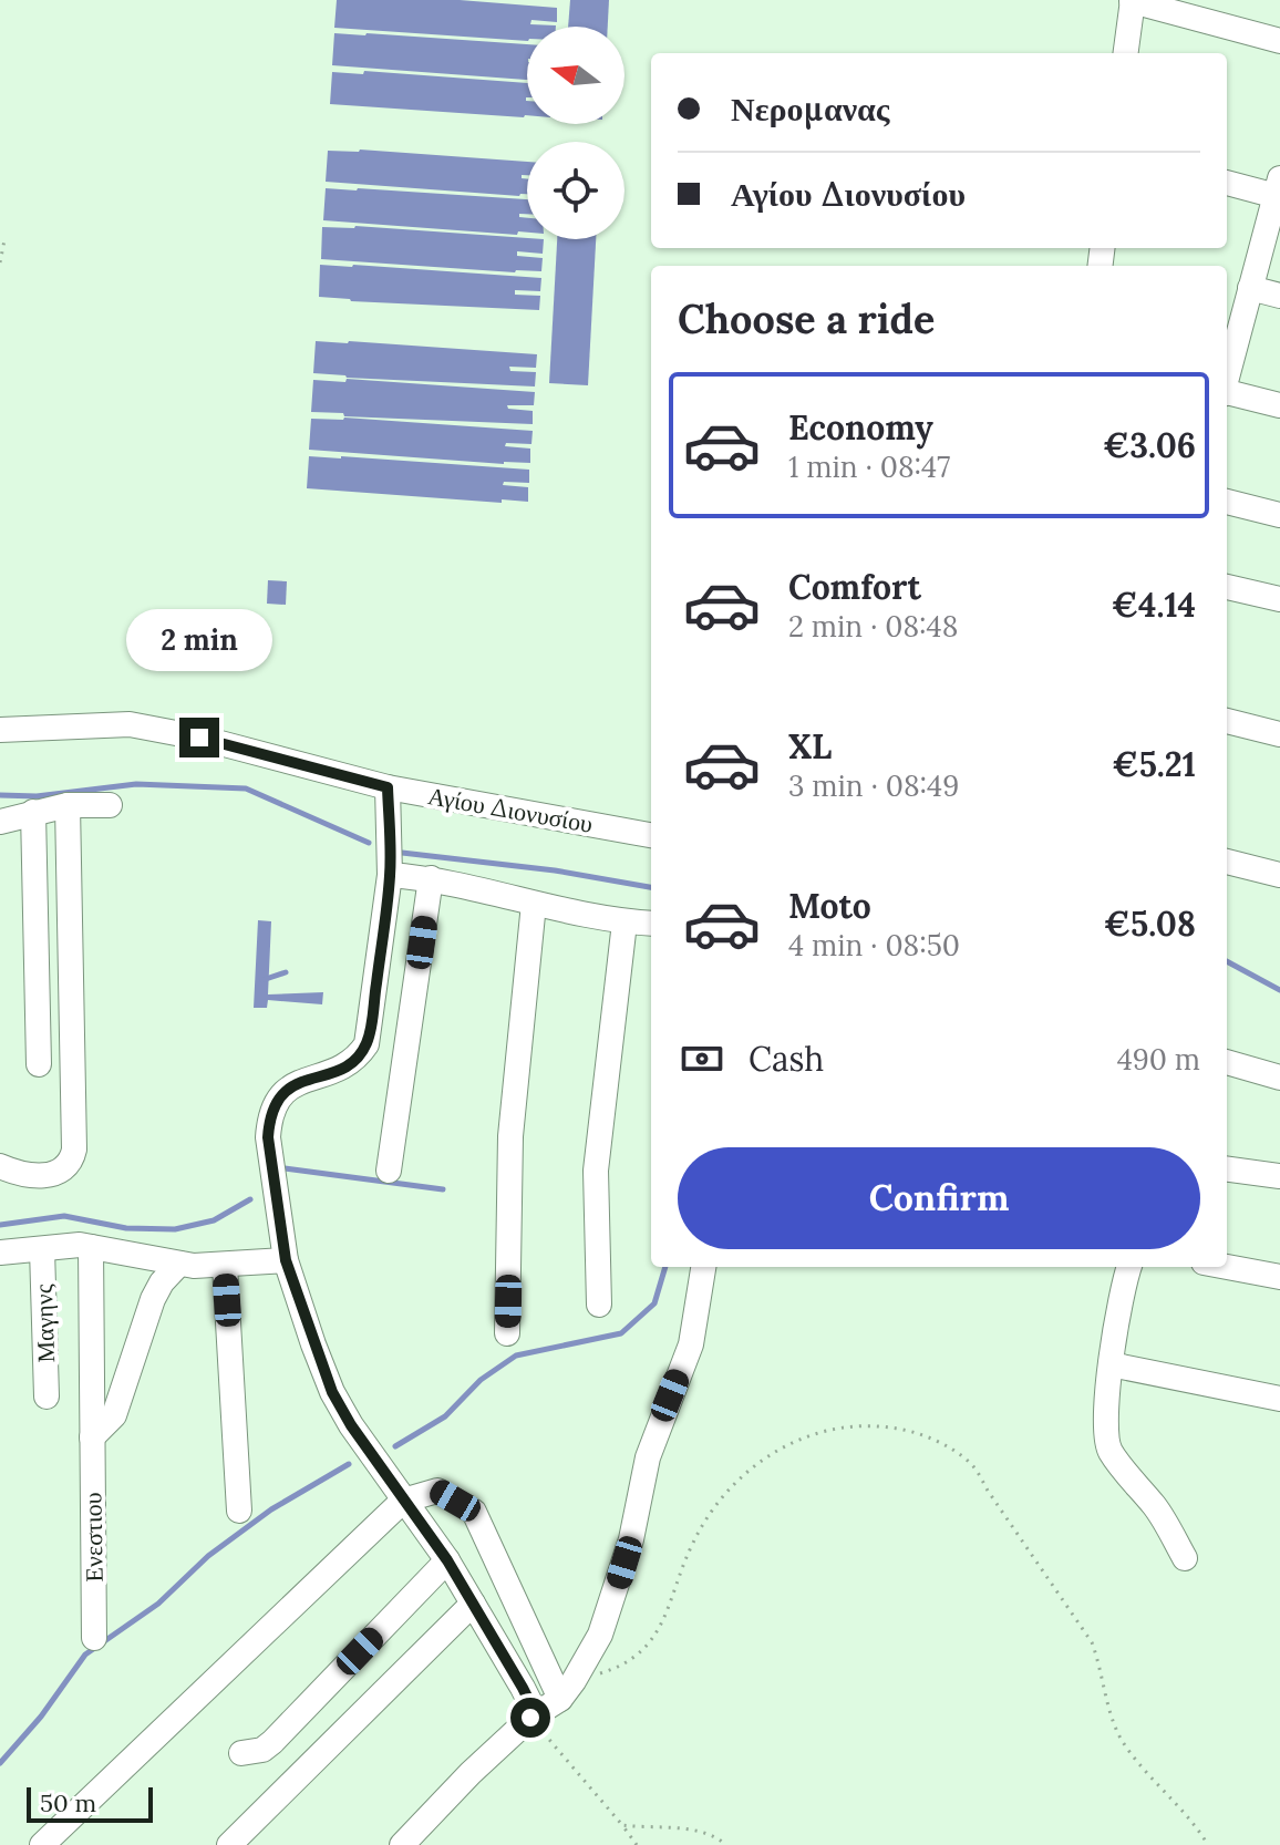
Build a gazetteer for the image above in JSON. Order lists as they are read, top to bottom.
{
  "streets": {
    "street": ["Αγίου Διονυσίου", "Μαγηνς", "Ενεστιου"]
  },
  "scale_bar": "50 m",
  "north": "left",
  "page": {
    "banner": ["Νερομανας", "Αγίου Διονυσίου"],
    "heading": "Choose a ride",
    "list": [
      {
        "name": "Economy",
        "note": "1 min · 08:47",
        "value": "€3.06"
      },
      {
        "name": "Comfort",
        "note": "2 min · 08:48",
        "value": "€4.14"
      },
      {
        "name": "XL",
        "note": "3 min · 08:49",
        "value": "€5.21"
      },
      {
        "name": "Moto",
        "note": "4 min · 08:50",
        "value": "€5.08"
      }
    ],
    "bubble": "2 min",
    "pay": ["Cash", "490 m"],
    "buttons": "Confirm",
    "scale": "50 m"
  }
}
